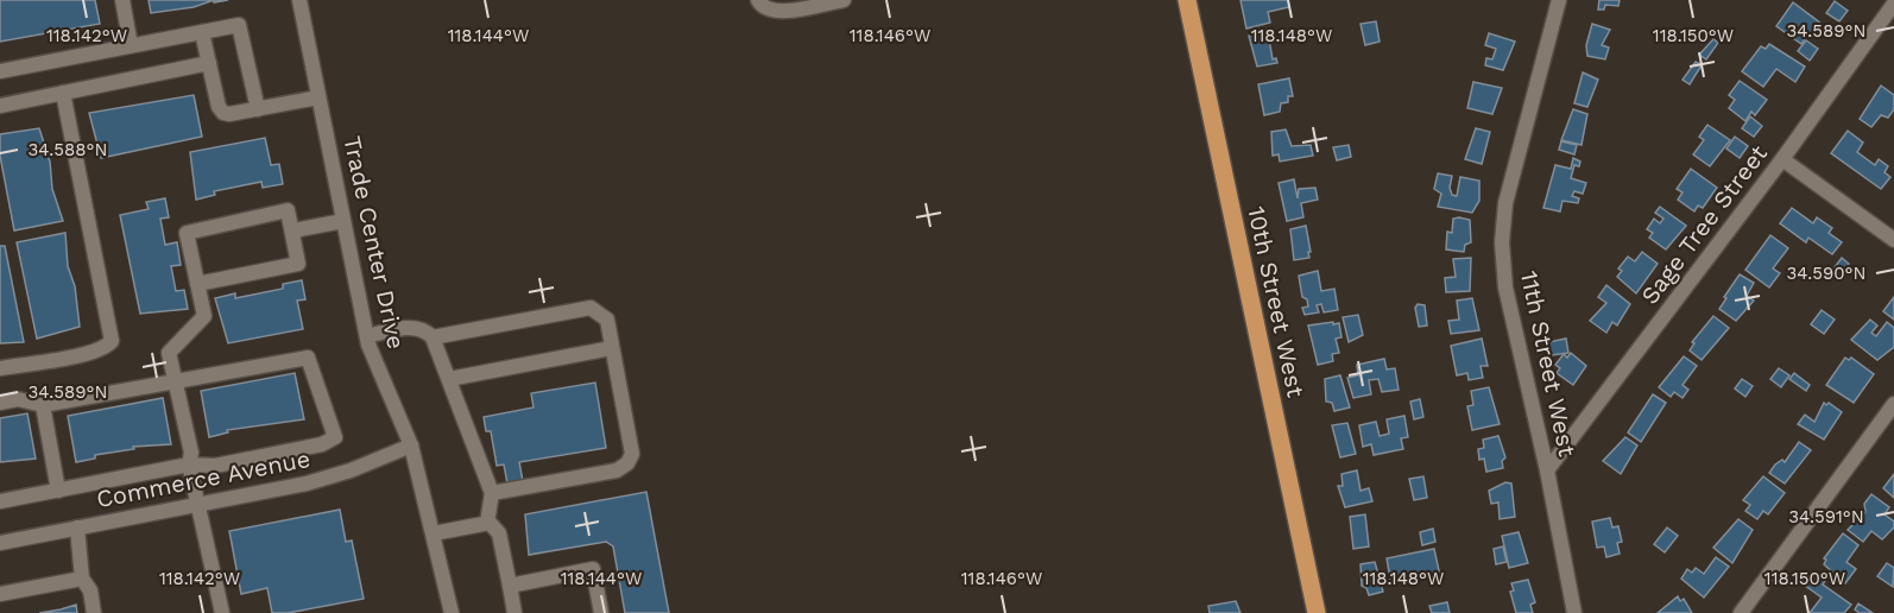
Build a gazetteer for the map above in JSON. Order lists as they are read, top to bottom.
{
  "streets": {
    "main road": ["10th Street West"],
    "street": [
      "Sage Tree Street",
      "Trade Center Drive",
      "11th Street West",
      "Commerce Avenue"
    ]
  },
  "crossings": [
    ["Sage Tree Street", "11th Street West"],
    ["Trade Center Drive", "Commerce Avenue"]
  ],
  "coordinates": [
    "34.589°N",
    "118.142°W",
    "118.144°W",
    "118.146°W",
    "118.148°W",
    "118.150°W",
    "34.588°N",
    "34.590°N",
    "34.591°N"
  ]
}
